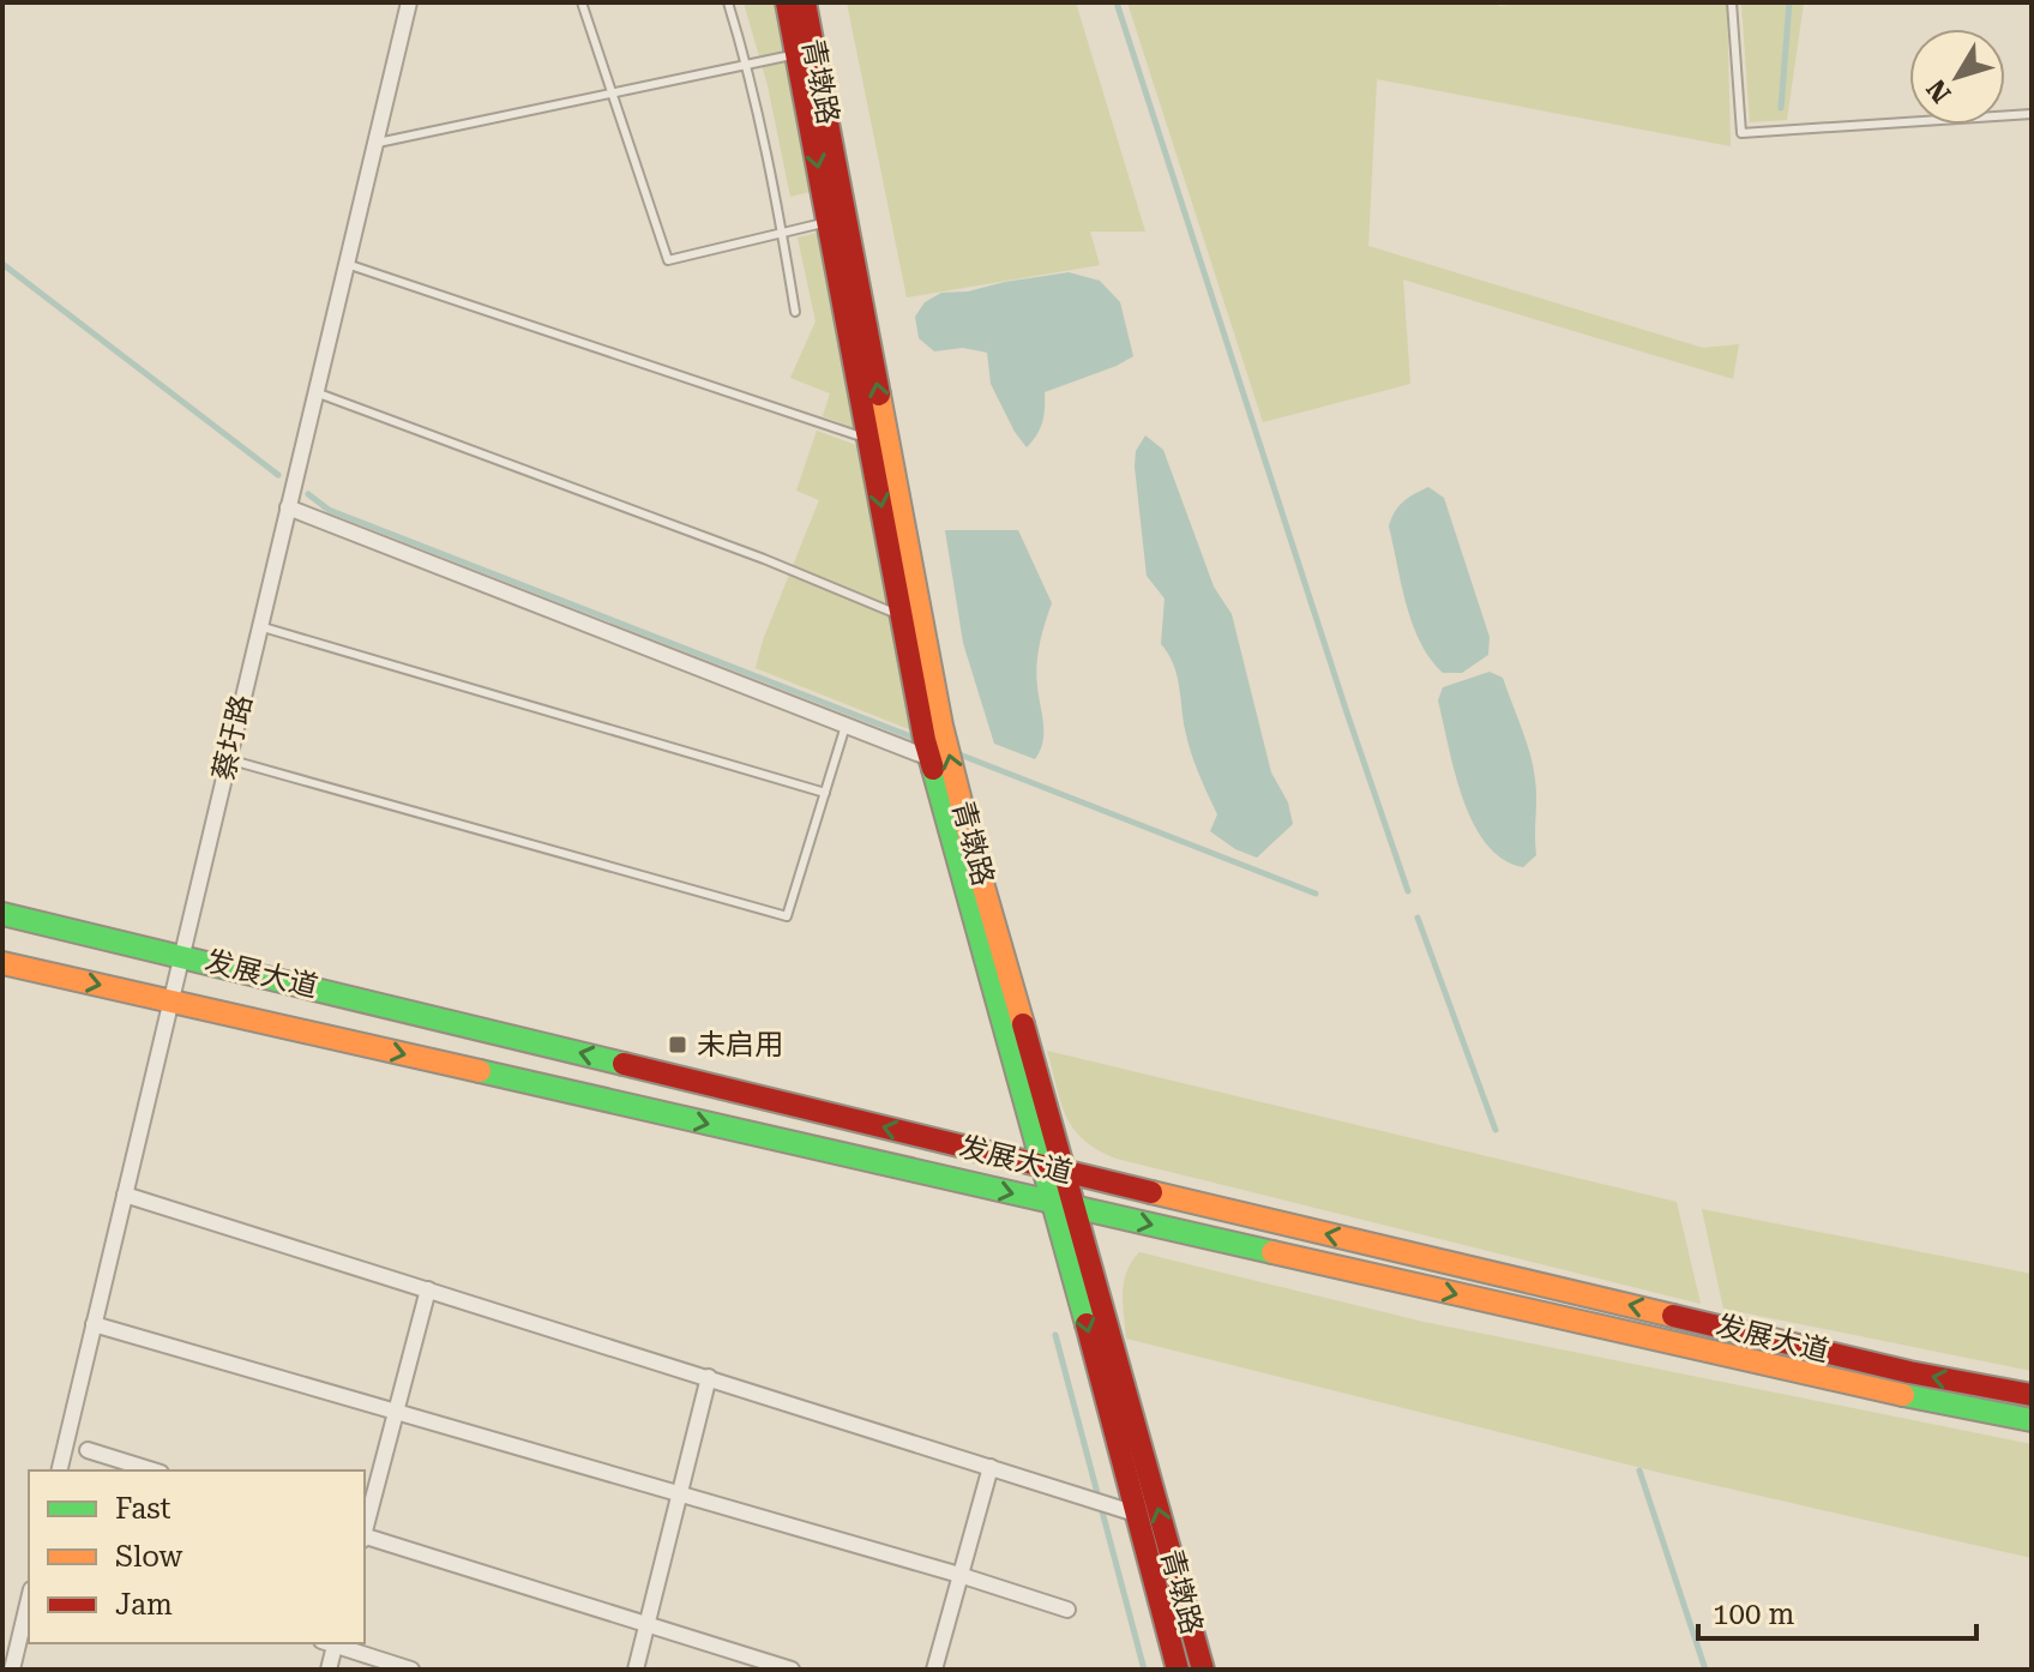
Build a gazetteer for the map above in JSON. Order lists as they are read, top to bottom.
{
  "streets": {
    "main road": ["青墩路", "发展大道"],
    "street": ["蔡圩路"]
  },
  "crossings": [
    ["青墩路", "发展大道"],
    ["蔡圩路", "发展大道"]
  ],
  "places": {
    "transit": ["未启用"]
  },
  "legend": ["Fast", "Slow", "Jam"],
  "scale_bar": "100 m",
  "north": "bottom left"
}
